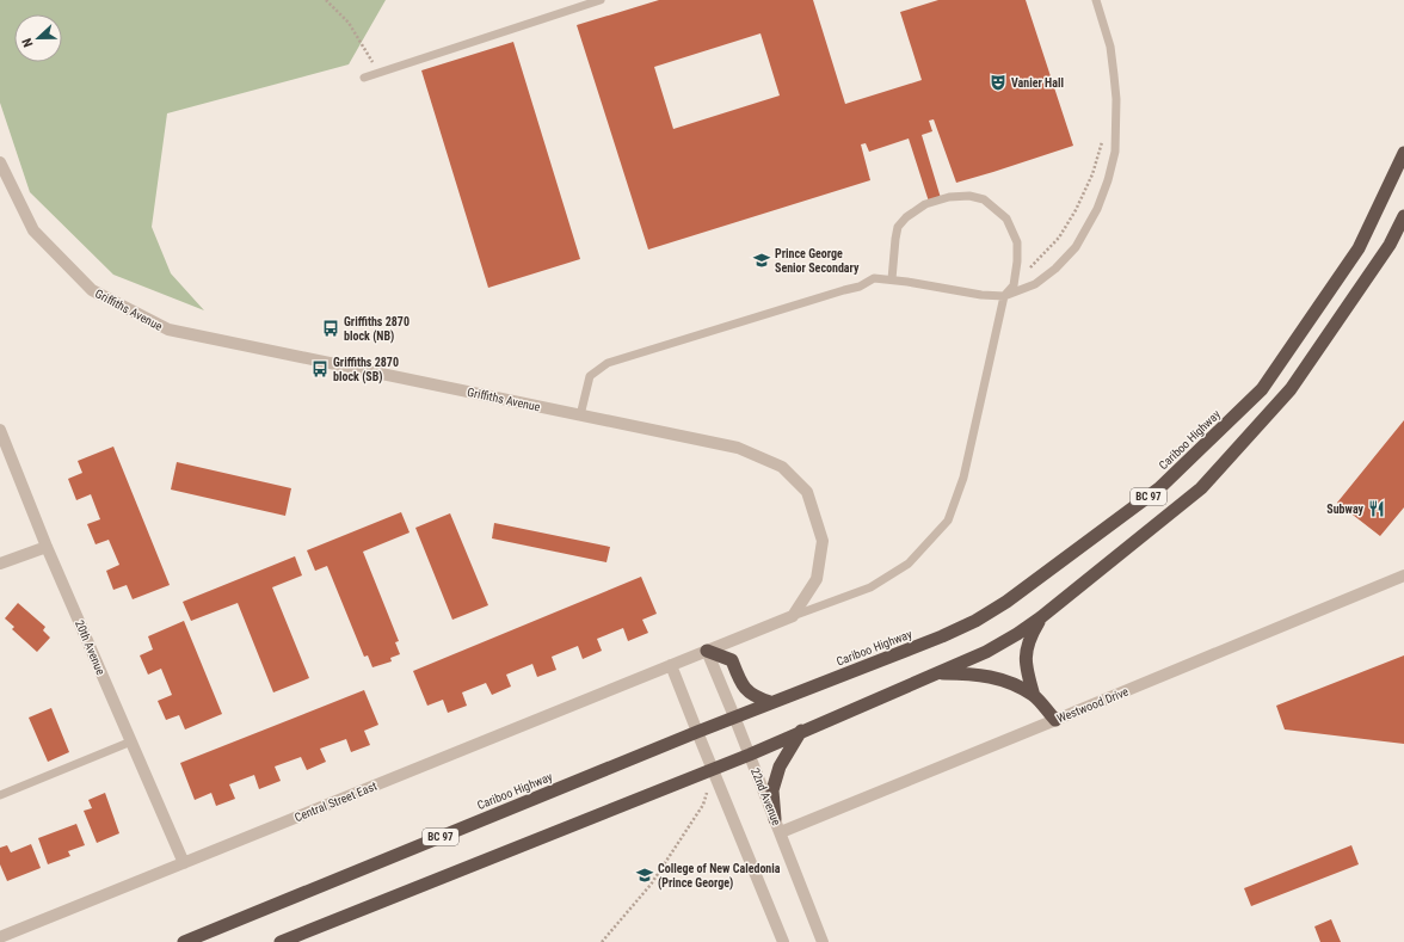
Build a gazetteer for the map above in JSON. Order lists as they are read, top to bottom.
{
  "streets": {
    "highway": ["Cariboo Highway", "BC 97"],
    "street": [
      "Griffiths Avenue",
      "20th Avenue",
      "Westwood Drive",
      "22nd Avenue",
      "Central Street East"
    ]
  },
  "crossings": [
    ["Cariboo Highway", "22nd Avenue"],
    ["BC 97", "22nd Avenue"],
    ["20th Avenue", "Central Street East"],
    ["Westwood Drive", "22nd Avenue"]
  ],
  "places": {
    "theatre": ["Vanier Hall"],
    "school or university": ["Prince George Senior Secondary", "College of New Caledonia (Prince George)"],
    "bus stop": ["Griffiths 2870 block (NB)", "Griffiths 2870 block (SB)"],
    "restaurant": ["Subway"]
  },
  "north": "left"
}
